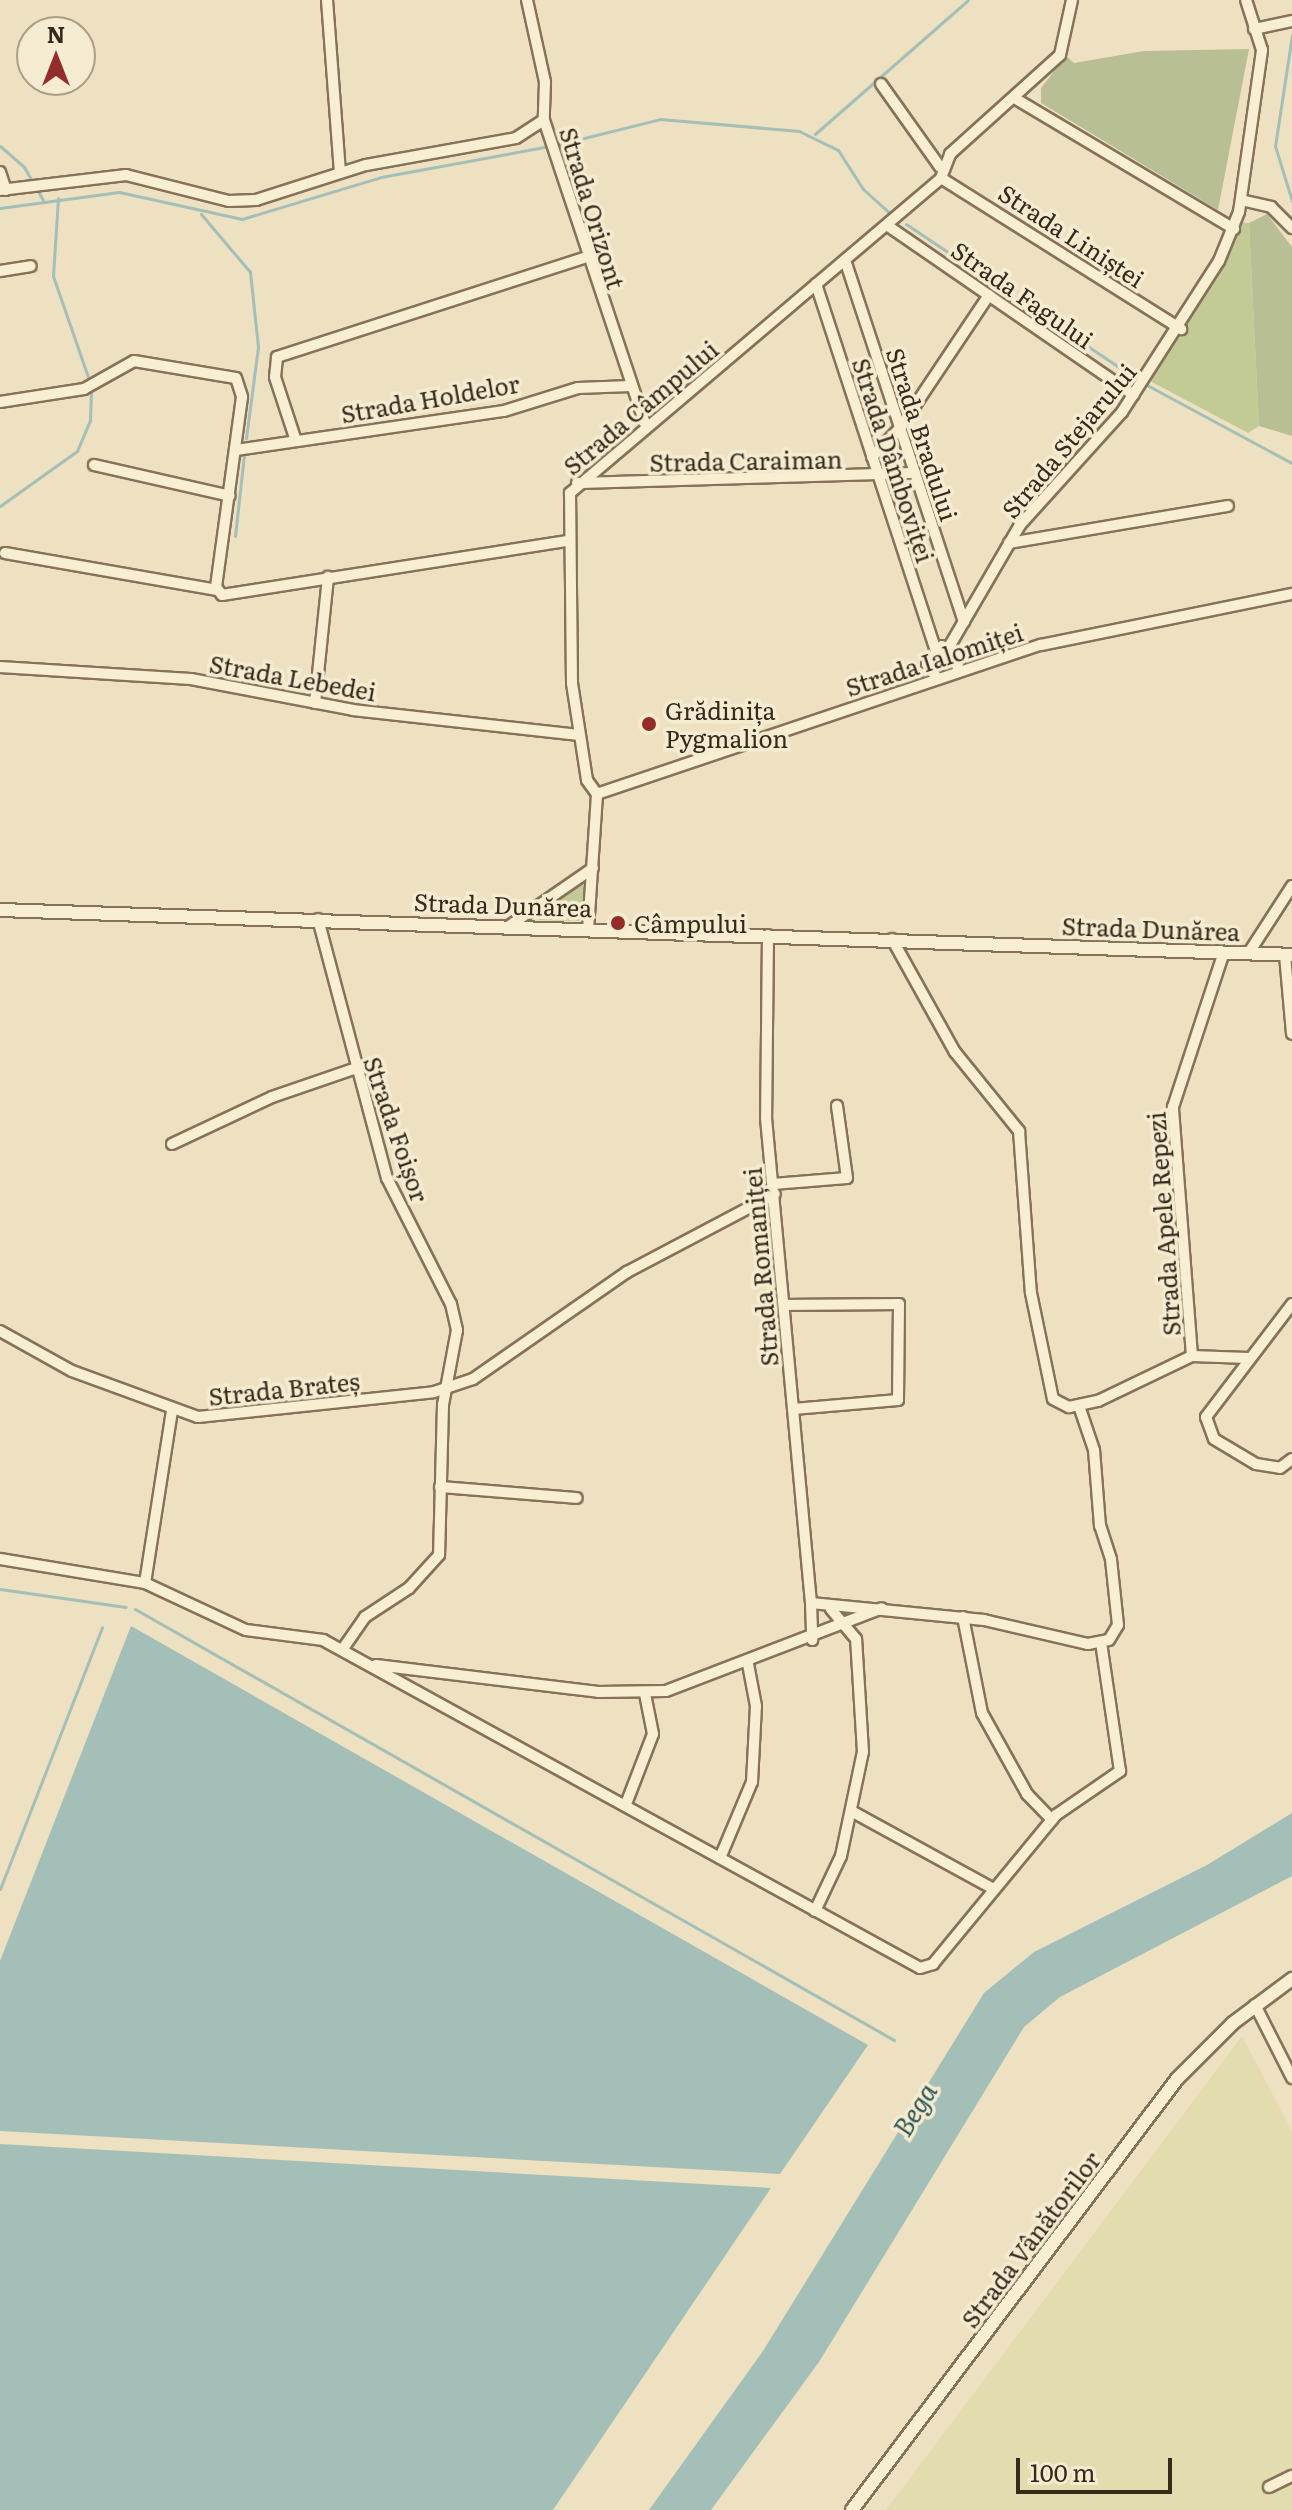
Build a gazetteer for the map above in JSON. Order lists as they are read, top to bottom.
{
  "streets": {
    "street": [
      "Strada Orizont",
      "Strada Liniștei",
      "Strada Fagului",
      "Strada Holdelor",
      "Strada Câmpului",
      "Strada Bradului",
      "Strada Stejarului",
      "Strada Caraiman",
      "Strada Dâmboviței",
      "Strada Ialomiței",
      "Strada Lebedei",
      "Strada Dunărea",
      "Strada Foișor",
      "Strada Apele Repezi",
      "Strada Romaniței",
      "Strada Brateș",
      "Strada Vânătorilor"
    ]
  },
  "crossings": [
    ["Strada Orizont", "Strada Holdelor"],
    ["Strada Orizont", "Strada Câmpului"],
    ["Strada Liniștei", "Strada Câmpului"],
    ["Strada Liniștei", "Strada Stejarului"],
    ["Strada Fagului", "Strada Câmpului"],
    ["Strada Fagului", "Strada Stejarului"],
    ["Strada Câmpului", "Strada Bradului"],
    ["Strada Câmpului", "Strada Caraiman"],
    ["Strada Câmpului", "Strada Dâmboviței"],
    ["Strada Câmpului", "Strada Ialomiței"],
    ["Strada Câmpului", "Strada Lebedei"],
    ["Strada Câmpului", "Strada Dunărea"],
    ["Strada Bradului", "Strada Stejarului"],
    ["Strada Bradului", "Strada Caraiman"],
    ["Strada Stejarului", "Strada Dâmboviței"],
    ["Strada Stejarului", "Strada Ialomiței"],
    ["Strada Caraiman", "Strada Dâmboviței"],
    ["Strada Dâmboviței", "Strada Ialomiței"],
    ["Strada Dunărea", "Strada Foișor"],
    ["Strada Dunărea", "Strada Apele Repezi"],
    ["Strada Dunărea", "Strada Romaniței"],
    ["Strada Foișor", "Strada Brateș"]
  ],
  "water": ["Bega"],
  "places": ["Grădinița Pygmalion", "Câmpului"],
  "scale_bar": "100 m",
  "north": "top"
}
